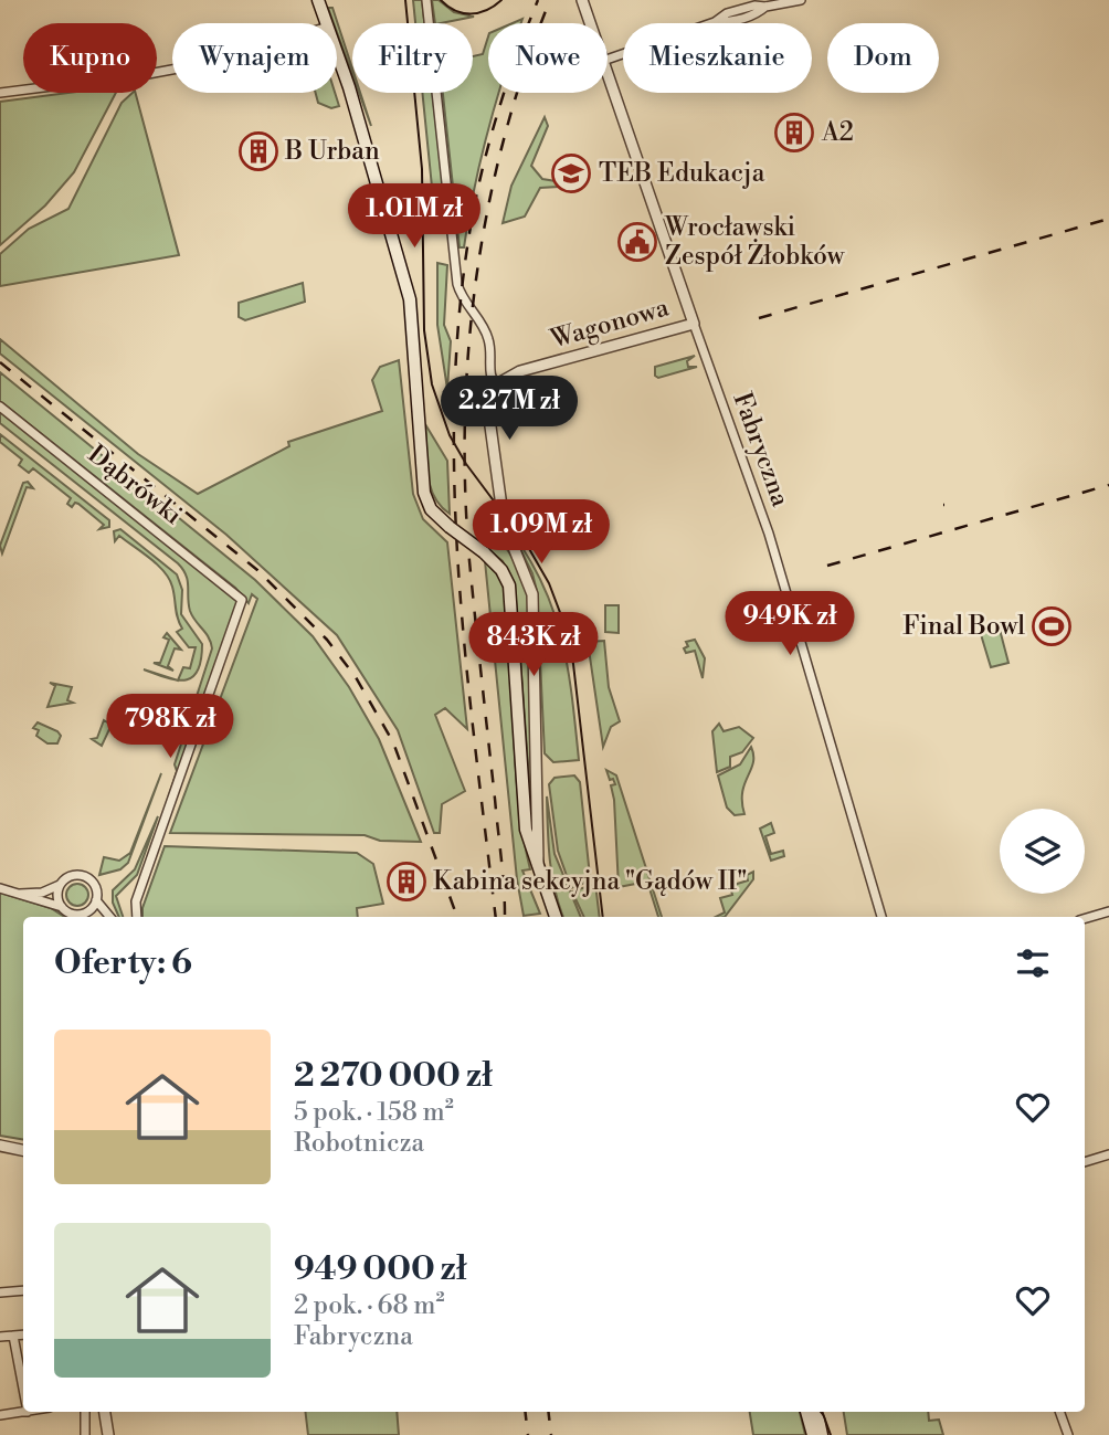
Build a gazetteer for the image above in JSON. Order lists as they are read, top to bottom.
{
  "streets": {
    "street": ["Wagonowa", "Fabryczna", "Dąbrówki"]
  },
  "crossings": [
    ["Wagonowa", "Fabryczna"]
  ],
  "places": {
    "building": ["A2", "B Urban", "Kabina sekcyjna \"Gądów II\""],
    "school or university": ["TEB Edukacja"],
    "public building": ["Wrocławski Zespół Żłobków"],
    "sports": ["Final Bowl"]
  },
  "page": {
    "chip": [
      "Kupno",
      "Wynajem",
      "Filtry",
      "Nowe",
      "Mieszkanie",
      "Dom"
    ],
    "price": [
      "1.01M zł",
      "2.27M zł",
      "1.09M zł",
      "949K zł",
      "843K zł",
      "798K zł"
    ],
    "heading": "Oferty: 6",
    "list": [
      {
        "name": "2 270 000 zł",
        "note": "5 pok. · 158 m² · Robotnicza"
      },
      {
        "name": "949 000 zł",
        "note": "2 pok. · 68 m² · Fabryczna"
      }
    ]
  }
}
